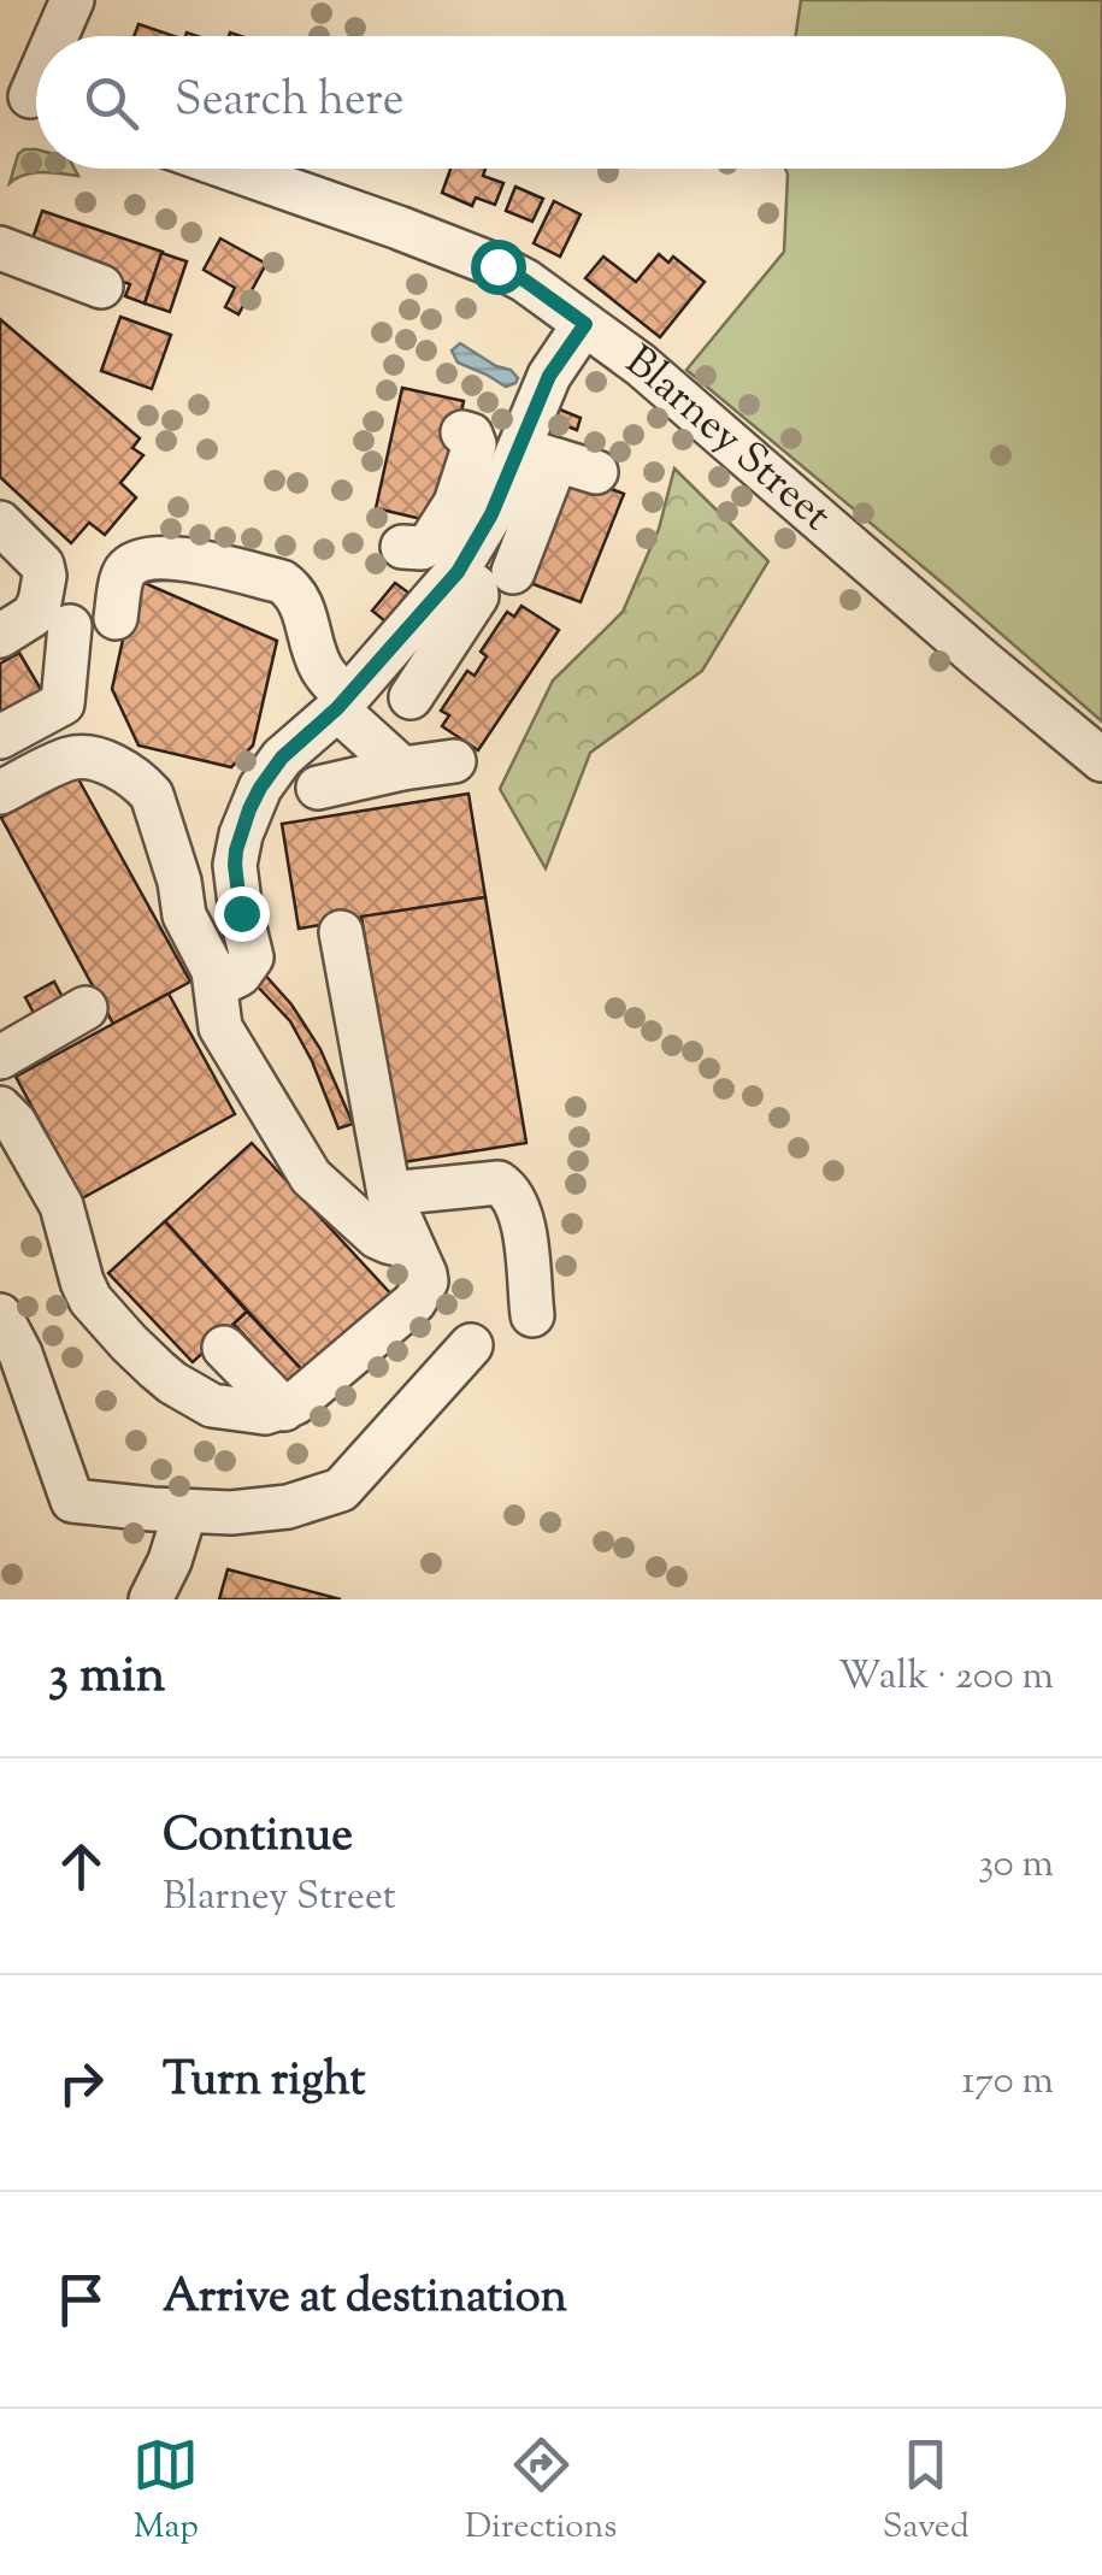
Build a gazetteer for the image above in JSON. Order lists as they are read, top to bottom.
{
  "streets": {
    "street": ["Blarney Street"]
  },
  "page": {
    "search": "Search here",
    "heading": ["3 min", "Walk · 200 m"],
    "list": [
      ["Continue", "Blarney Street", "30 m"],
      ["Turn right", "170 m"],
      "Arrive at destination"
    ],
    "nav": ["Map", "Directions", "Saved"]
  }
}
